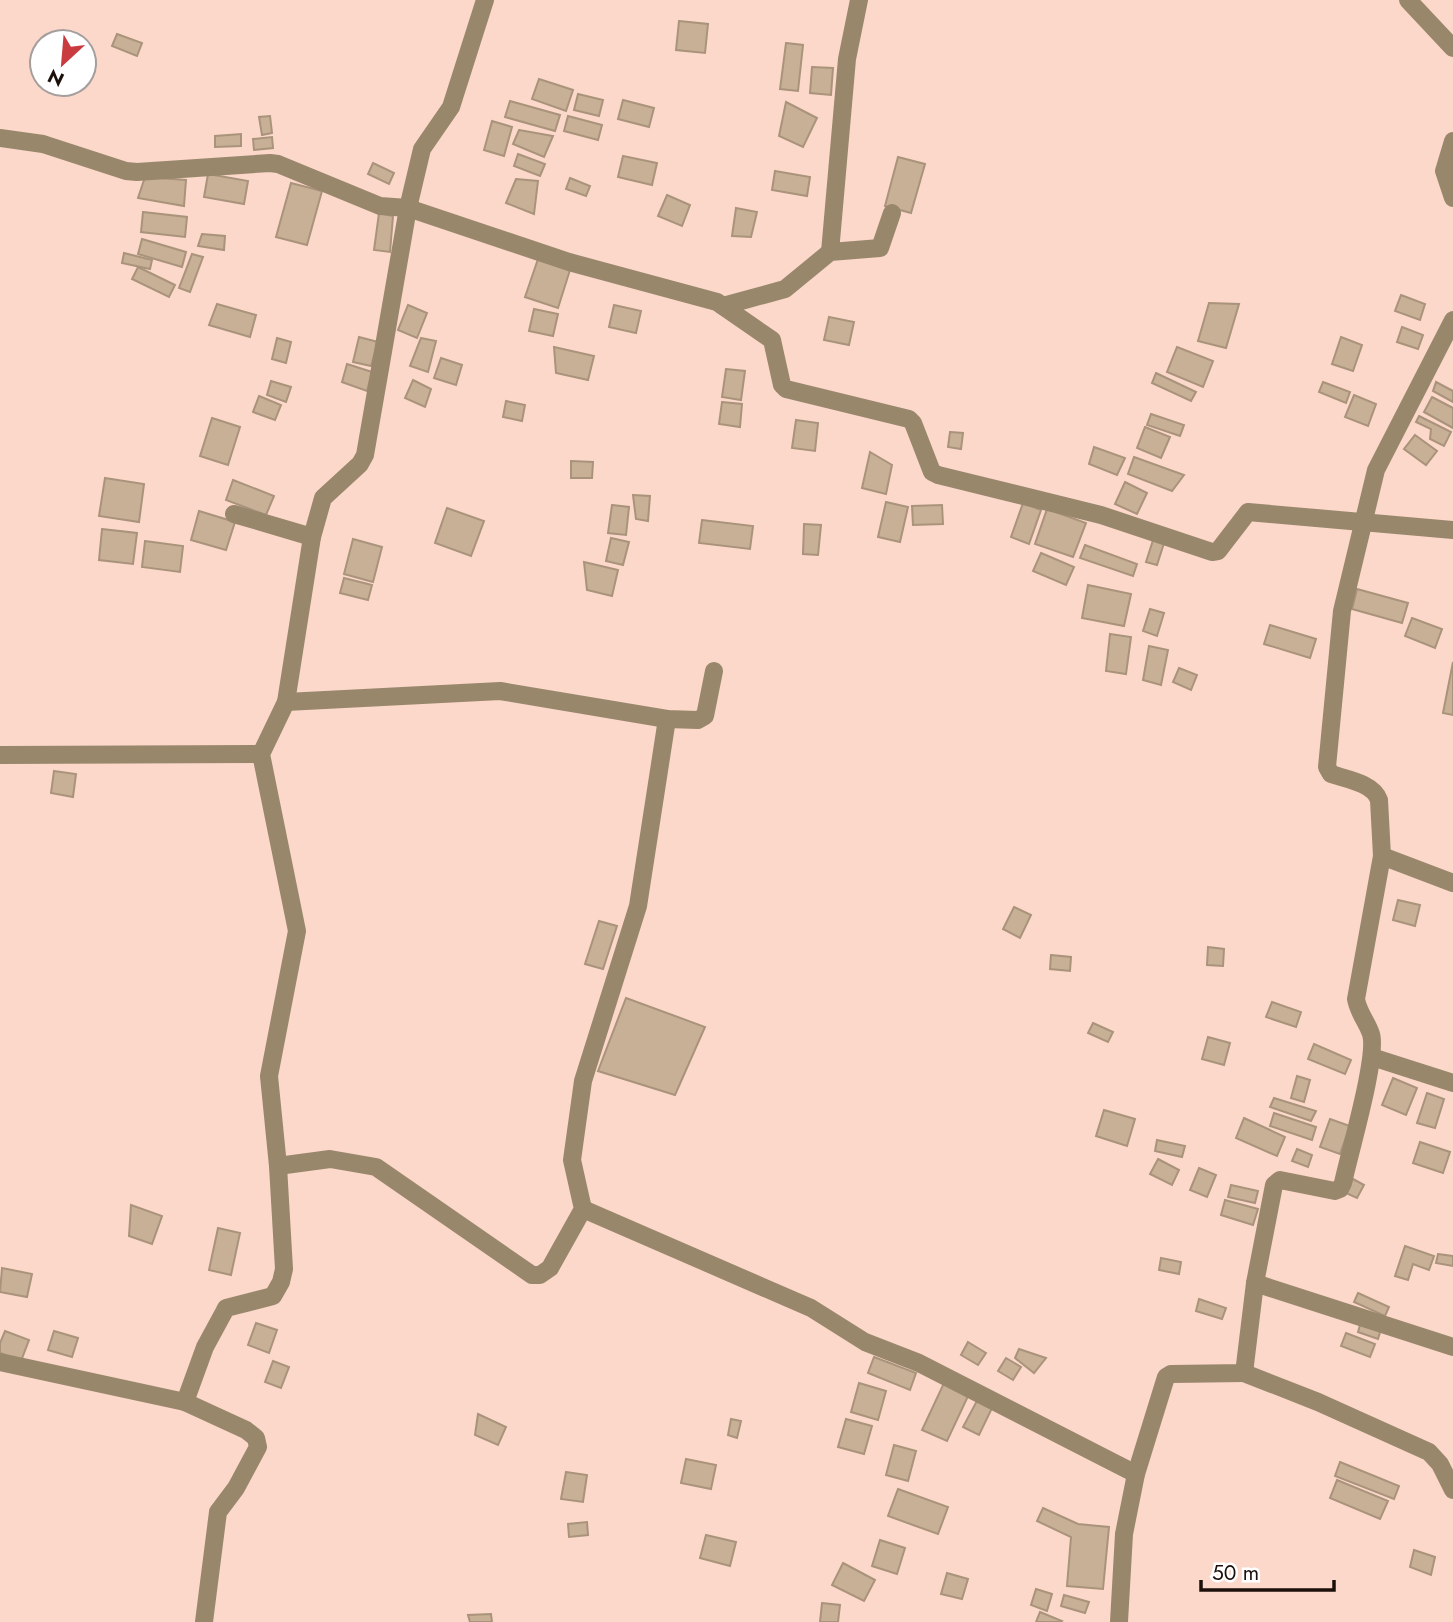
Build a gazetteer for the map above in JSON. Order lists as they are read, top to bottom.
{
  "scale_bar": "50 m",
  "north": "bottom left"
}
